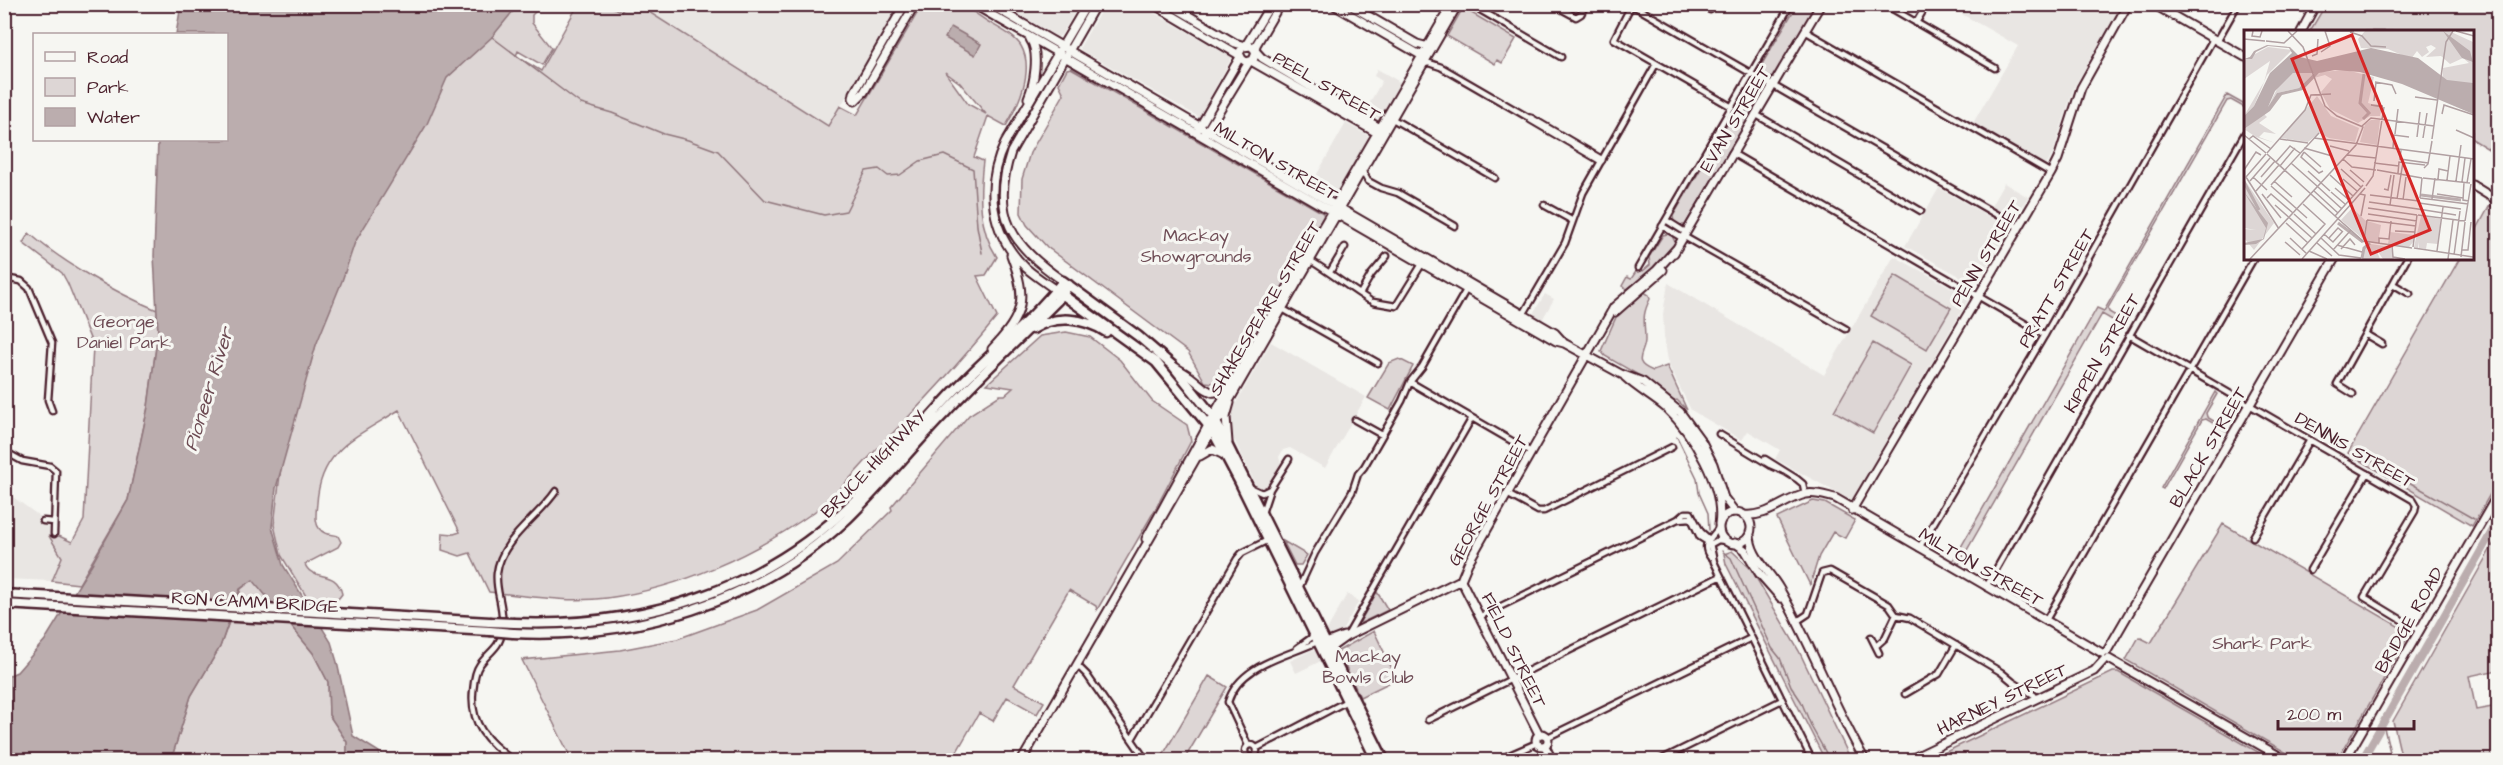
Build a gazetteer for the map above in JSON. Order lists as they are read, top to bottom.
{
  "streets": {
    "highway": ["BRUCE HIGHWAY", "RON CAMM BRIDGE"],
    "street": [
      "PEEL STREET",
      "EVAN STREET",
      "MILTON STREET",
      "PENN STREET",
      "PRATT STREET",
      "SHAKESPEARE STREET",
      "KIPPEN STREET",
      "BLACK STREET",
      "DENNIS STREET",
      "GEORGE STREET",
      "BRIDGE ROAD",
      "FIELD STREET",
      "HARNEY STREET"
    ]
  },
  "crossings": [
    ["PEEL STREET", "SHAKESPEARE STREET"],
    ["EVAN STREET", "GEORGE STREET"],
    ["MILTON STREET", "PENN STREET"],
    ["MILTON STREET", "PRATT STREET"],
    ["MILTON STREET", "SHAKESPEARE STREET"],
    ["MILTON STREET", "KIPPEN STREET"],
    ["MILTON STREET", "BLACK STREET"],
    ["MILTON STREET", "GEORGE STREET"],
    ["MILTON STREET", "HARNEY STREET"],
    ["KIPPEN STREET", "DENNIS STREET"],
    ["BLACK STREET", "DENNIS STREET"],
    ["BLACK STREET", "HARNEY STREET"],
    ["DENNIS STREET", "BRIDGE ROAD"],
    ["BRUCE HIGHWAY", "RON CAMM BRIDGE"],
    ["GEORGE STREET", "FIELD STREET"]
  ],
  "water": ["Pioneer River"],
  "parks": [
    "Mackay Showgrounds",
    "George Daniel Park",
    "Shark Park",
    "Mackay Bowls Club"
  ],
  "legend": ["Road", "Park", "Water"],
  "scale_bar": "200 m"
}
